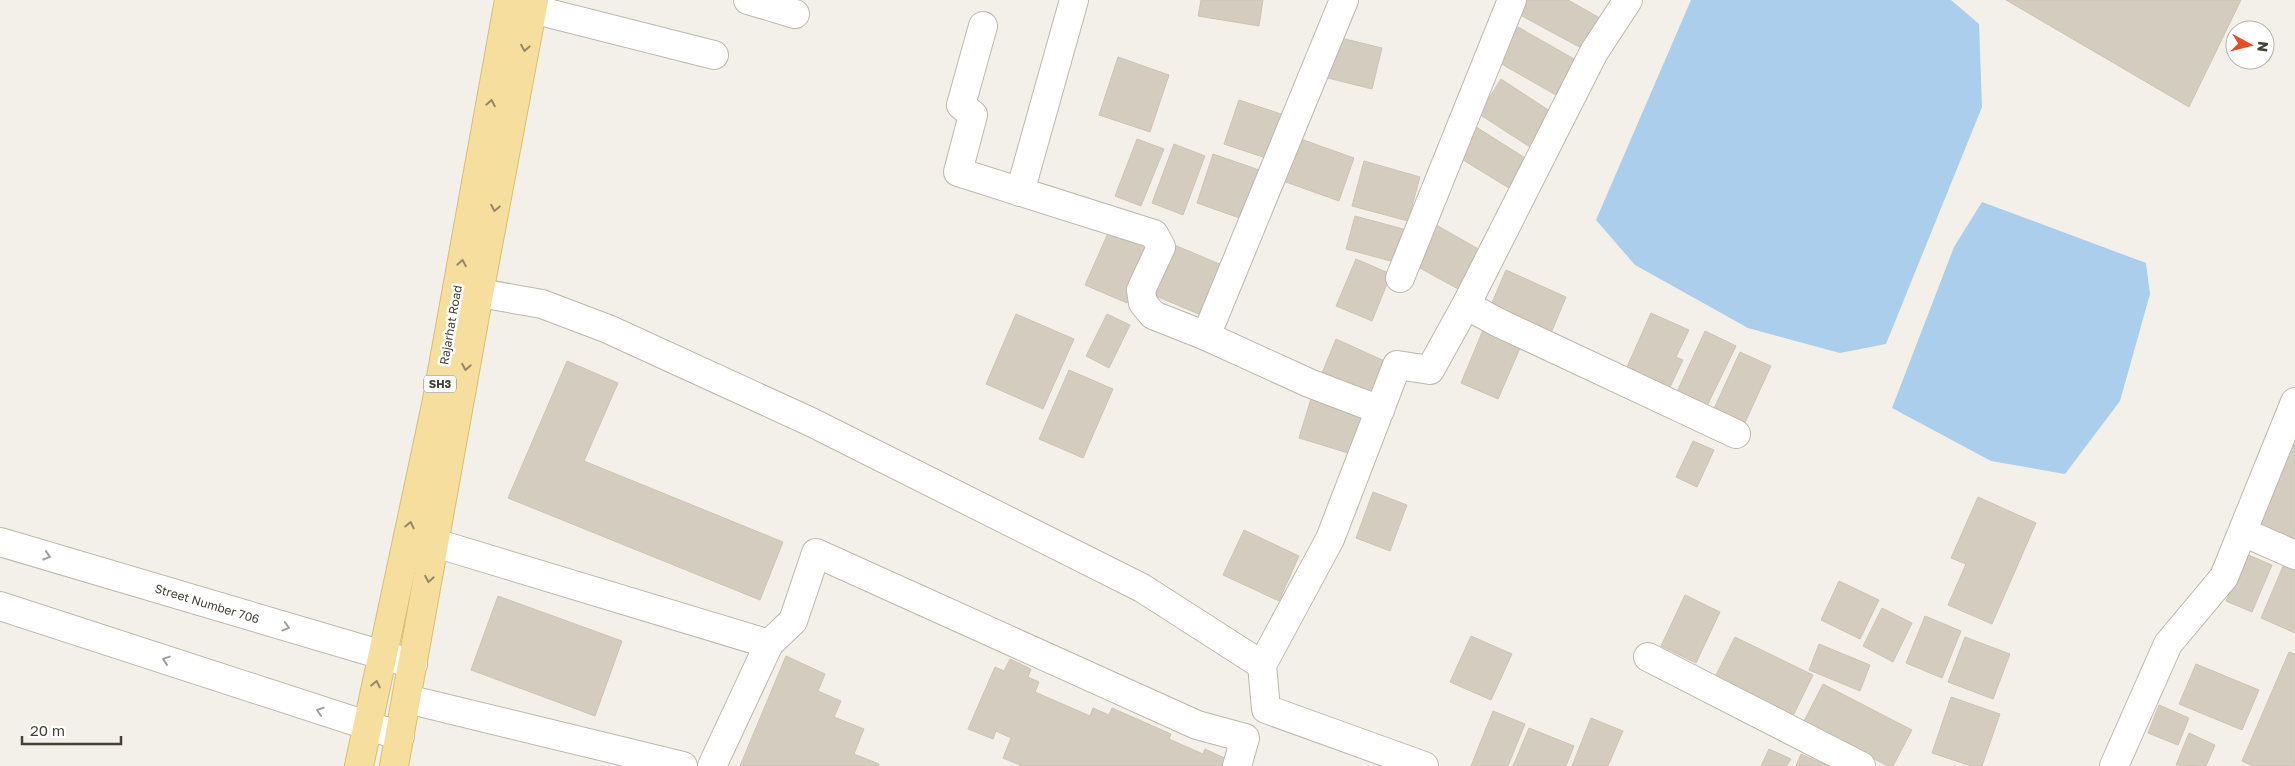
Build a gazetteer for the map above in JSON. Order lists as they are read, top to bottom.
{
  "streets": {
    "main road": ["Rajarhat Road", "SH3"],
    "street": ["Street Number 706"]
  },
  "crossings": [
    ["Rajarhat Road", "Street Number 706"]
  ],
  "scale_bar": "20 m",
  "north": "right"
}
